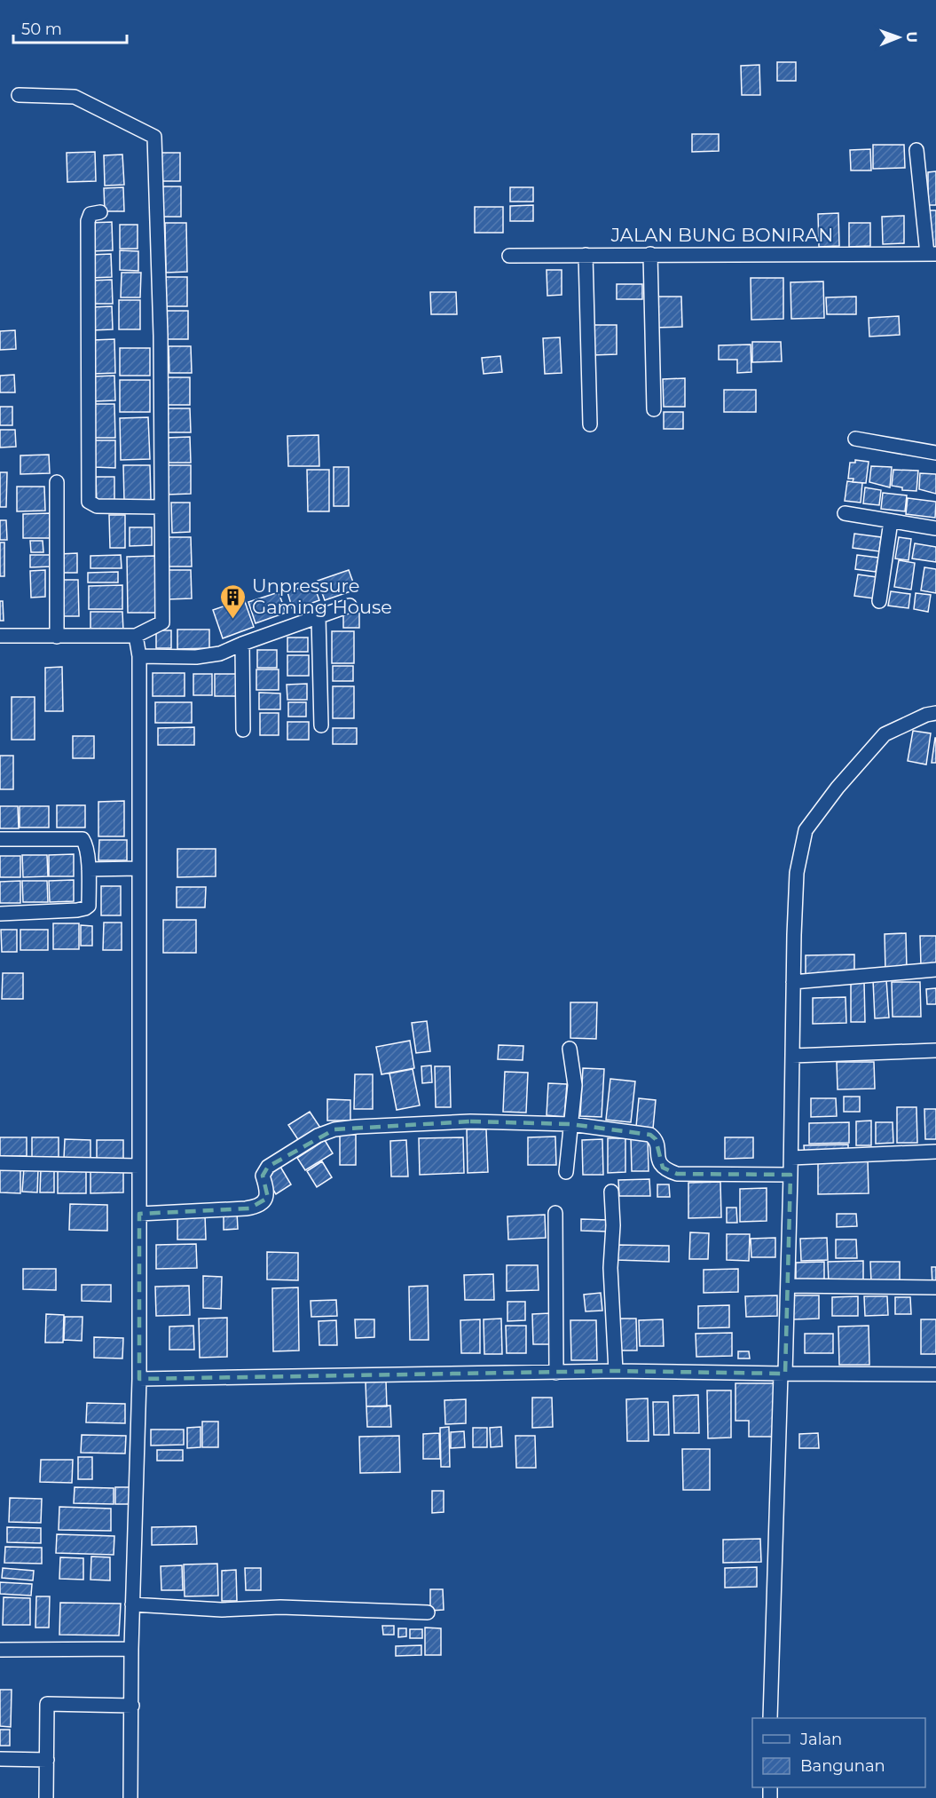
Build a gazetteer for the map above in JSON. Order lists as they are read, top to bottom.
{
  "streets": {
    "street": ["JALAN BUNG BONIRAN"]
  },
  "places": {
    "building": ["Unpressure Gaming House"]
  },
  "legend": ["Jalan", "Bangunan"],
  "scale_bar": "50 m",
  "north": "right"
}
